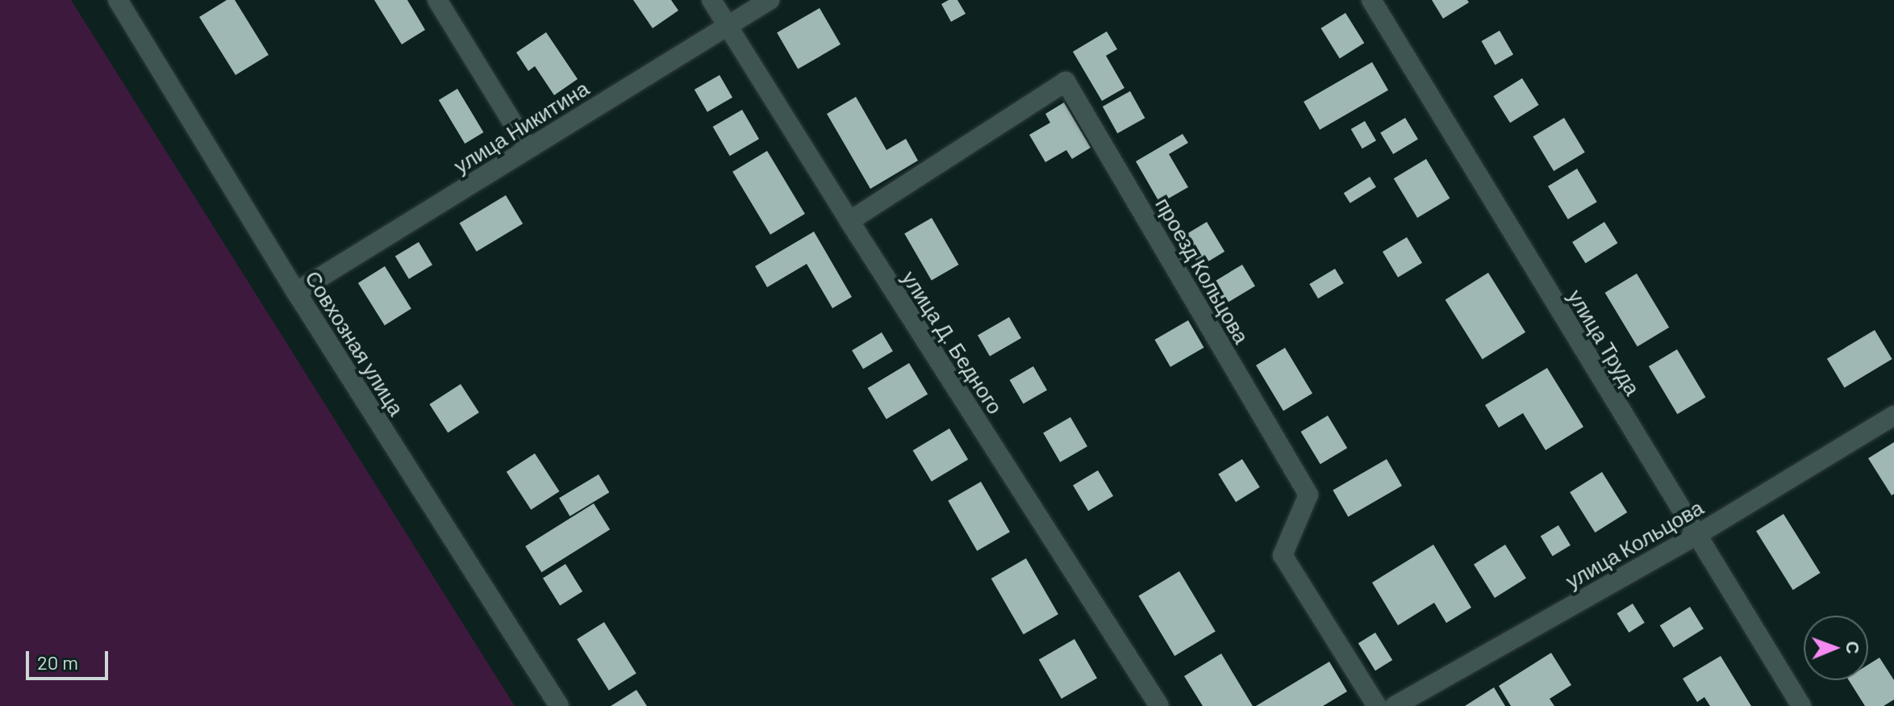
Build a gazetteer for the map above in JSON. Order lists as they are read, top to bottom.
{
  "streets": {
    "street": [
      "улица Никитина",
      "проезд Кольцова",
      "улица Д. Бедного",
      "улица Труда",
      "Совхозная улица",
      "улица Кольцова"
    ]
  },
  "crossings": [
    ["улица Никитина", "улица Д. Бедного"],
    ["улица Никитина", "Совхозная улица"],
    ["проезд Кольцова", "улица Д. Бедного"],
    ["улица Труда", "улица Кольцова"]
  ],
  "scale_bar": "20 m",
  "north": "right"
}
